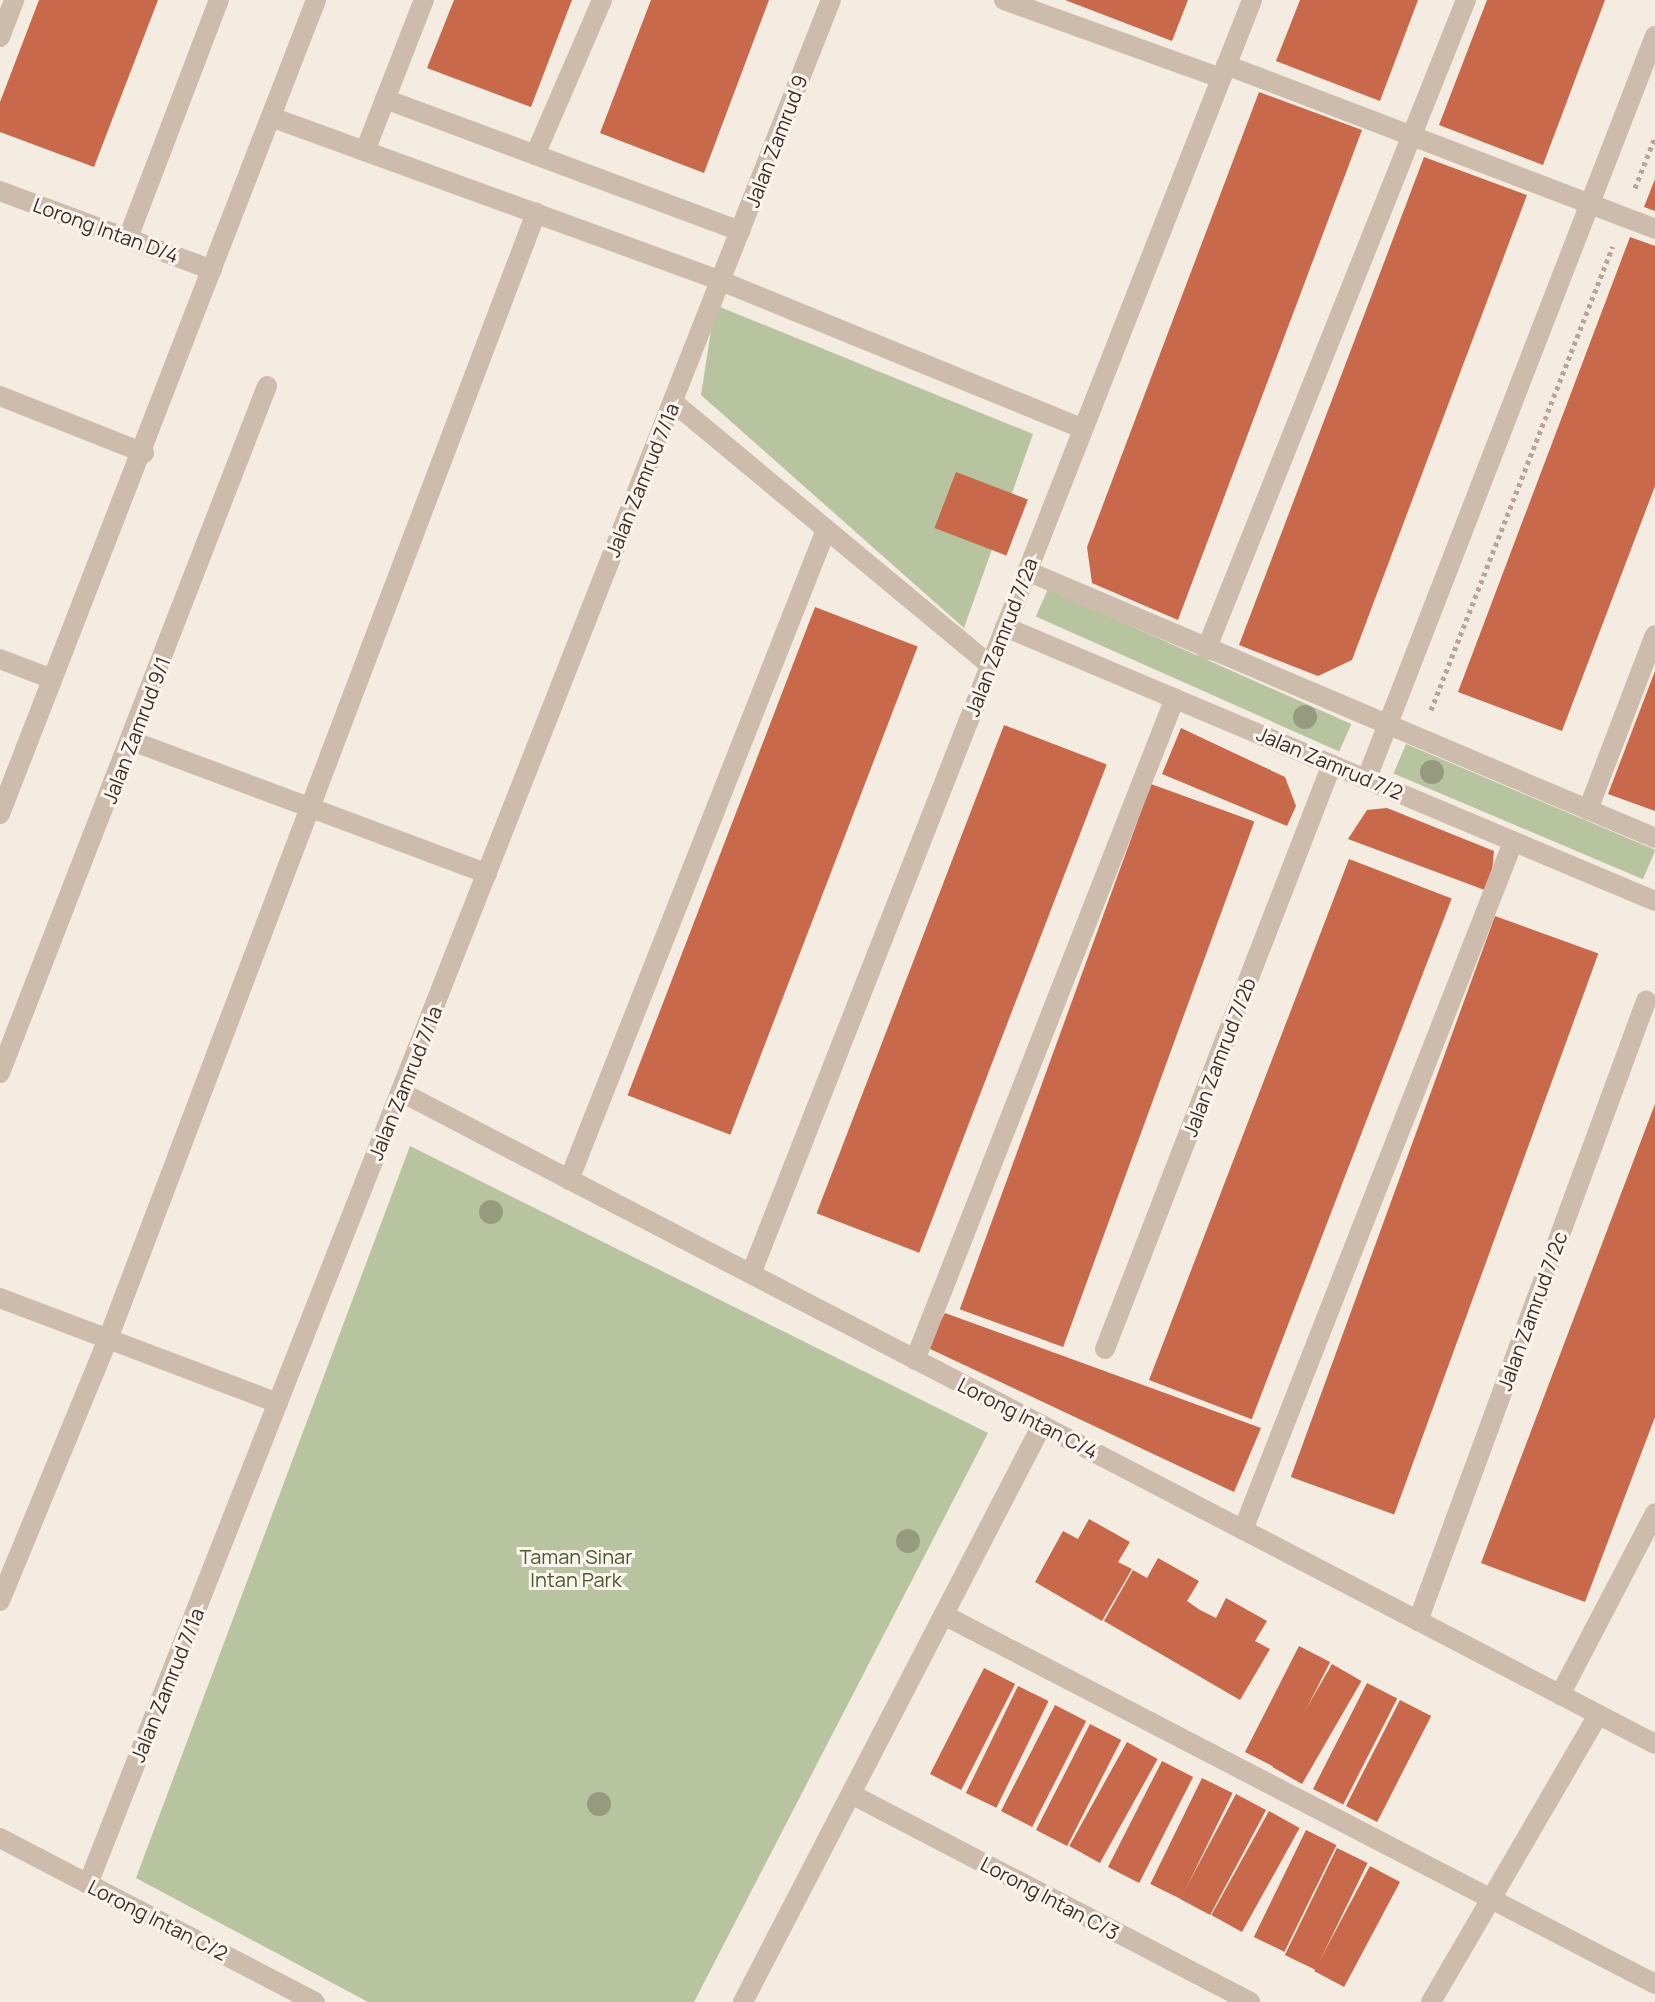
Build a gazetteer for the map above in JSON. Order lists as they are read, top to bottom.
{
  "streets": {
    "street": [
      "Jalan Zamrud 9",
      "Lorong Intan D/4",
      "Jalan Zamrud 7/1a",
      "Jalan Zamrud 7/2a",
      "Jalan Zamrud 9/1",
      "Jalan Zamrud 7/2",
      "Jalan Zamrud 7/2b",
      "Jalan Zamrud 7/2c",
      "Lorong Intan C/4",
      "Lorong Intan C/3",
      "Lorong Intan C/2"
    ]
  },
  "crossings": [
    ["Jalan Zamrud 9", "Jalan Zamrud 7/1a"],
    ["Jalan Zamrud 7/1a", "Lorong Intan C/4"],
    ["Jalan Zamrud 7/1a", "Lorong Intan C/2"],
    ["Jalan Zamrud 7/2a", "Jalan Zamrud 7/2"],
    ["Jalan Zamrud 7/2a", "Lorong Intan C/4"],
    ["Jalan Zamrud 7/2", "Jalan Zamrud 7/2b"],
    ["Jalan Zamrud 7/2c", "Lorong Intan C/4"]
  ],
  "parks": ["Taman Sinar Intan Park"]
}
